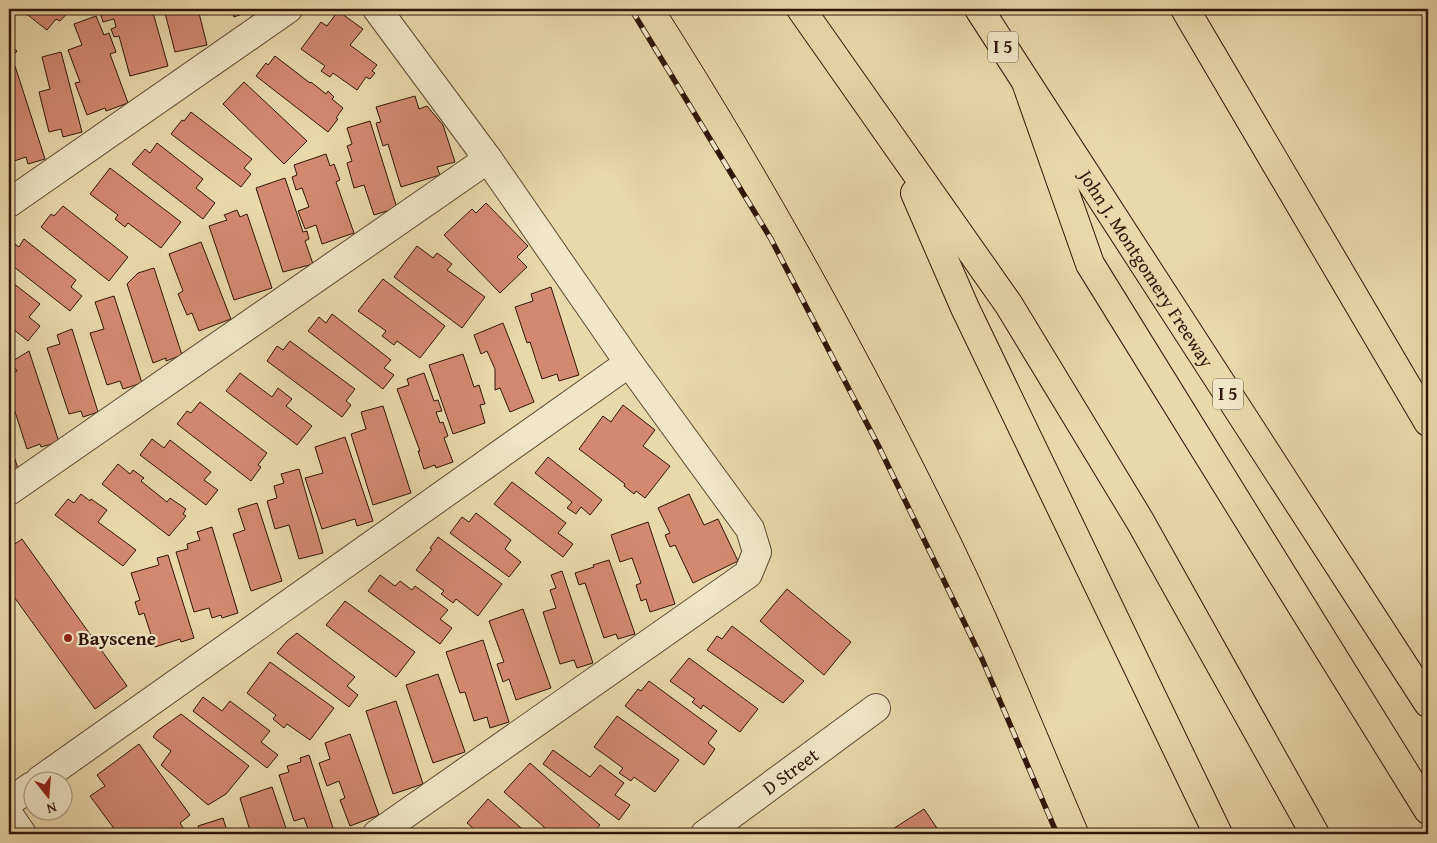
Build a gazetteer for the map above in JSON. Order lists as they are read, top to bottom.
{
  "streets": {
    "highway": ["I 5", "John J. Montgomery Freeway"],
    "street": ["D Street"]
  },
  "places": ["Bayscene"],
  "north": "bottom"
}
